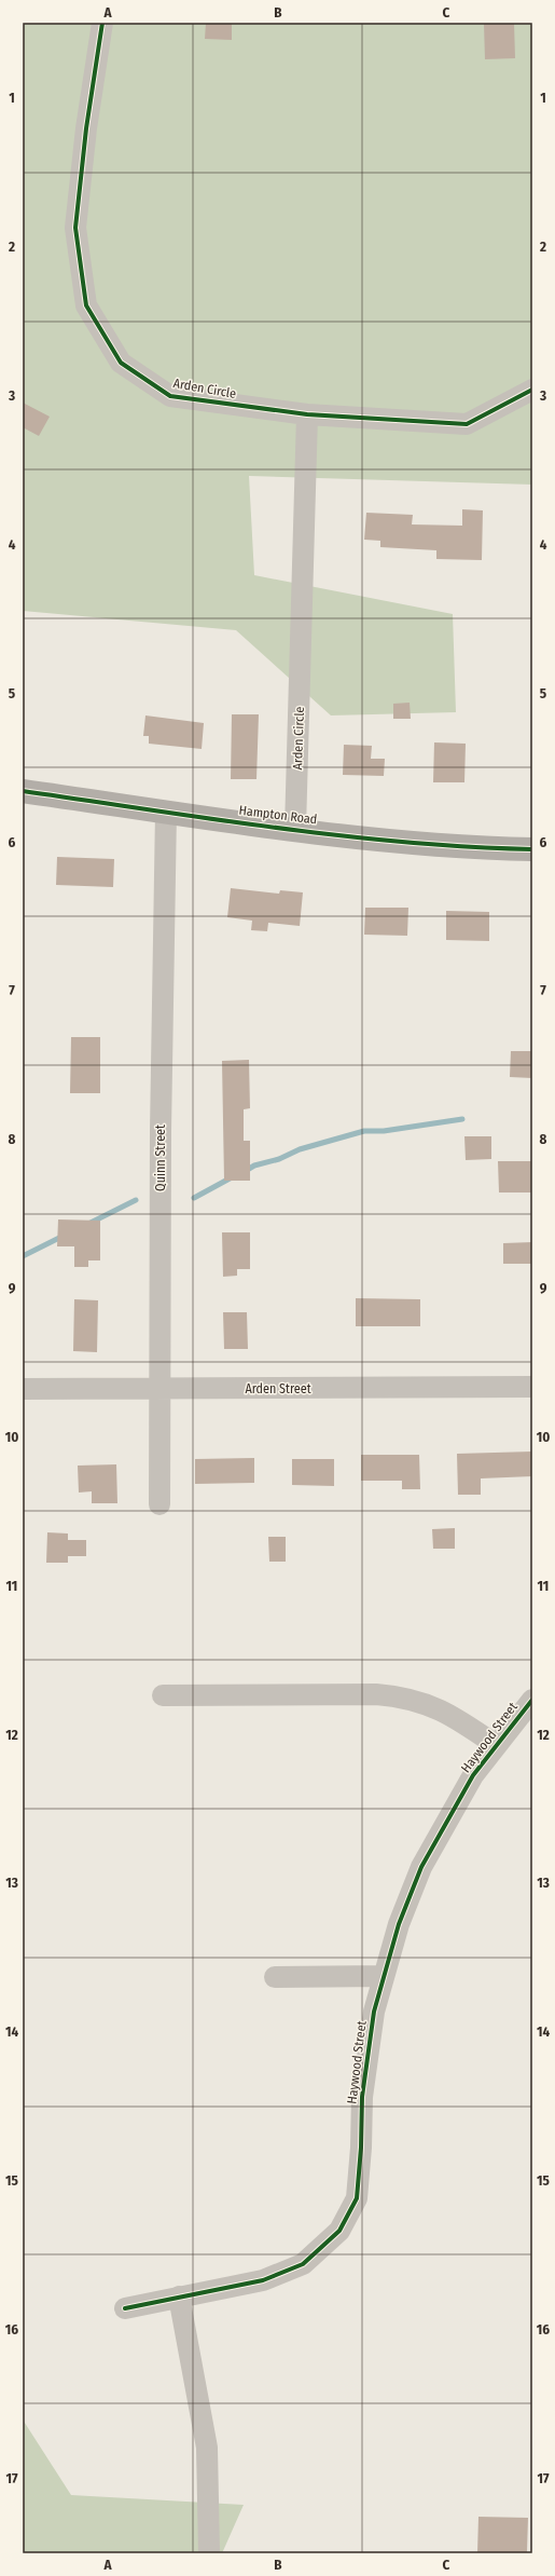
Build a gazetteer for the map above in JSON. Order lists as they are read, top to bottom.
{
  "streets": {
    "main road": ["Hampton Road"],
    "street": [
      "Arden Circle",
      "Quinn Street",
      "Arden Street",
      "Haywood Street"
    ]
  },
  "crossings": [
    ["Arden Circle", "Hampton Road"],
    ["Hampton Road", "Quinn Street"],
    ["Quinn Street", "Arden Street"]
  ],
  "grid": {
    "columns": ["A", "B", "C"],
    "rows": [
      "1",
      "2",
      "3",
      "4",
      "5",
      "6",
      "7",
      "8",
      "9",
      "10",
      "11",
      "12",
      "13",
      "14",
      "15",
      "16",
      "17"
    ]
  }
}
